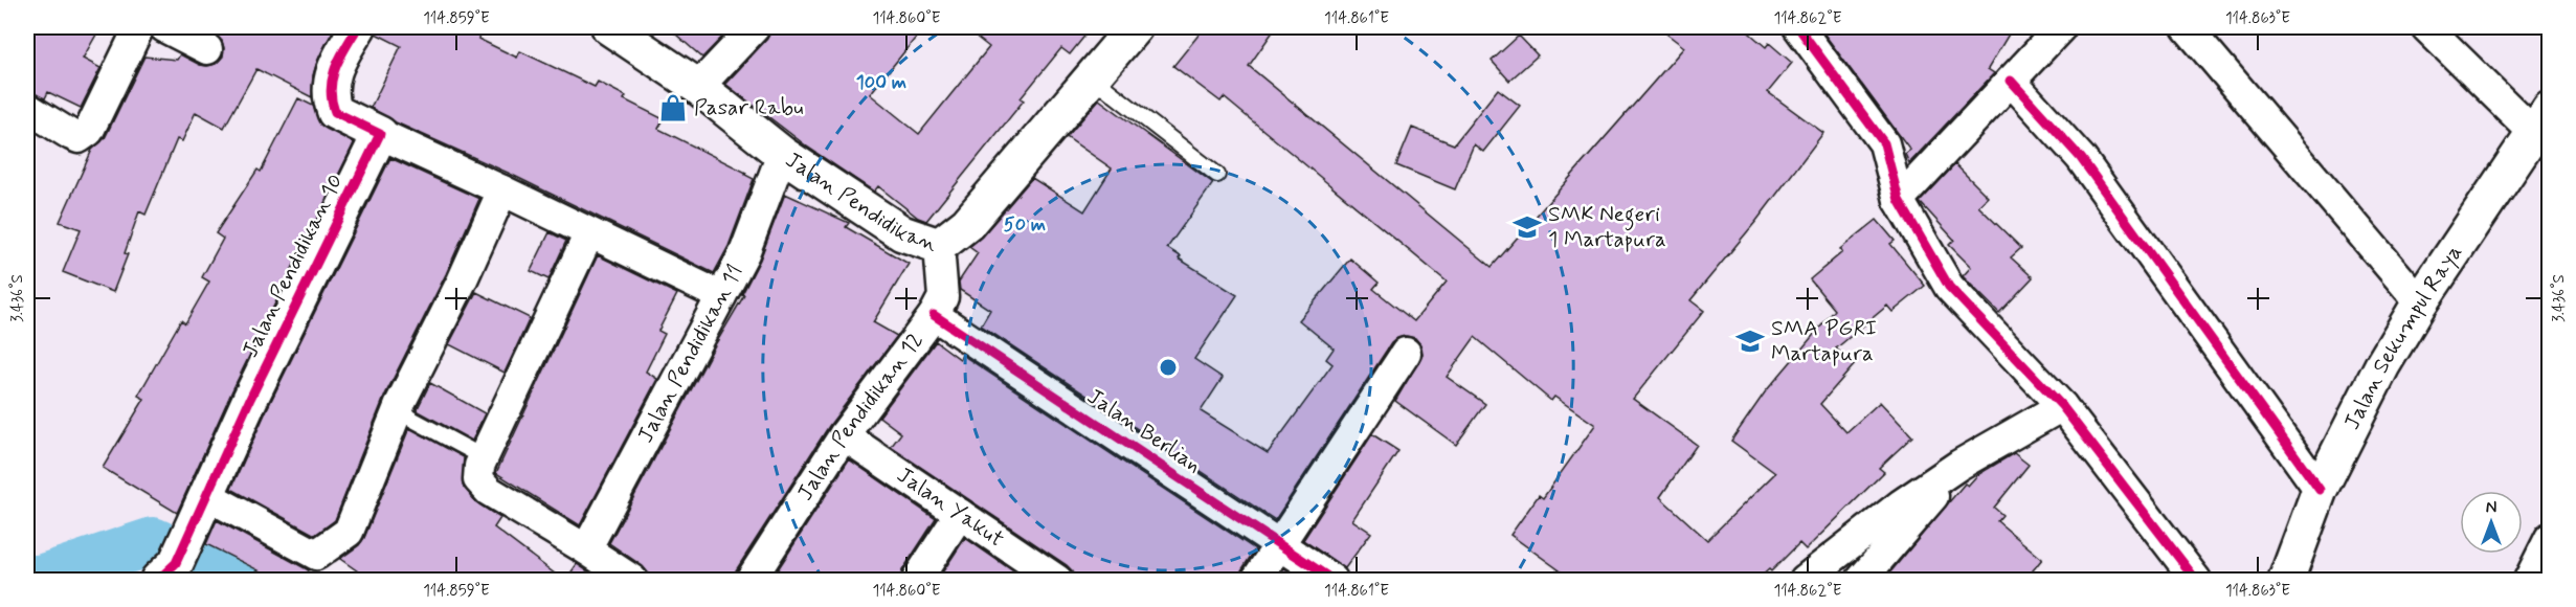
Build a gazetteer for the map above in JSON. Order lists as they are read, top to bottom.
{
  "streets": {
    "street": [
      "Jalan Pendidikan",
      "Jalan Pendidikan 10",
      "Jalan Sekumpul Raya",
      "Jalan Pendidikan 11",
      "Jalan Pendidikan 12",
      "Jalan Berlian",
      "Jalan Yakut"
    ]
  },
  "crossings": [
    ["Jalan Pendidikan", "Jalan Pendidikan 11"],
    ["Jalan Pendidikan", "Jalan Pendidikan 12"],
    ["Jalan Pendidikan 12", "Jalan Berlian"],
    ["Jalan Pendidikan 12", "Jalan Yakut"]
  ],
  "places": {
    "shop": ["Pasar Rabu"],
    "school or university": ["SMK Negeri 1 Martapura", "SMA PGRI Martapura"]
  },
  "north": "top",
  "coordinates": [
    "114.859°E",
    "114.860°E",
    "114.861°E",
    "114.862°E",
    "114.863°E",
    "3.436°S"
  ],
  "rings": ["100 m", "50 m"]
}
